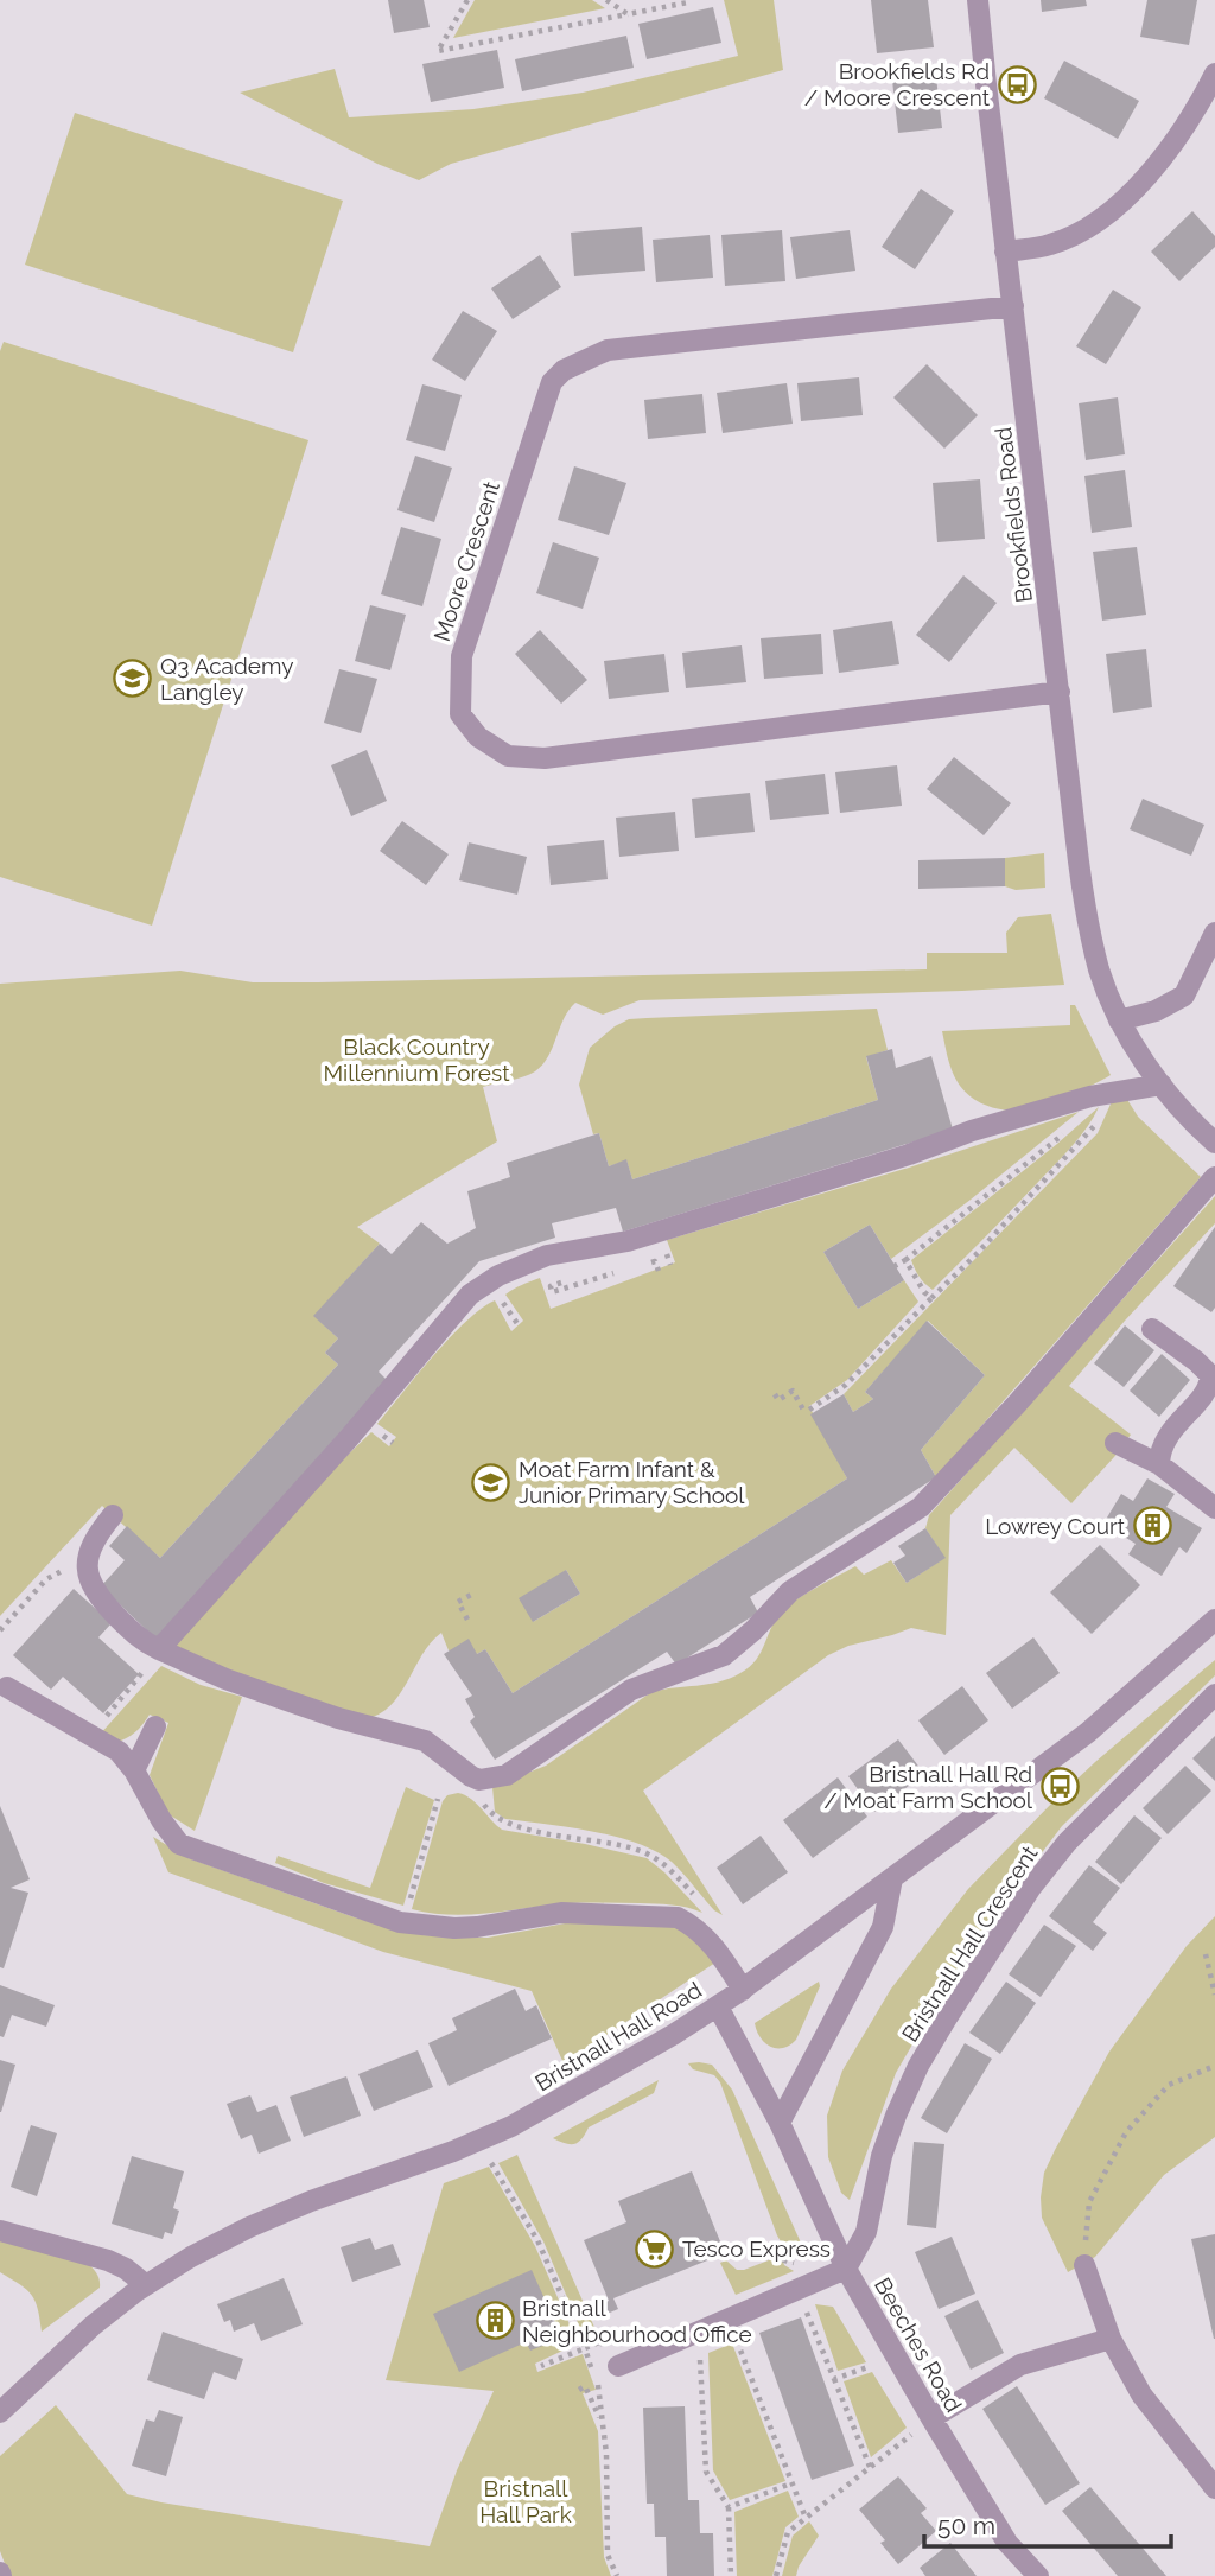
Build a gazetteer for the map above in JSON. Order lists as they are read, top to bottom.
{
  "streets": {
    "street": [
      "Brookfields Road",
      "Moore Crescent",
      "Bristnall Hall Crescent",
      "Bristnall Hall Road",
      "Beeches Road"
    ]
  },
  "crossings": [
    ["Brookfields Road", "Moore Crescent"],
    ["Bristnall Hall Crescent", "Beeches Road"],
    ["Bristnall Hall Road", "Beeches Road"]
  ],
  "parks": ["Black Country Millennium Forest", "Bristnall Hall Park"],
  "places": {
    "bus stop": ["Brookfields Rd / Moore Crescent", "Bristnall Hall Rd / Moat Farm School"],
    "school or university": ["Q3 Academy Langley", "Moat Farm Infant & Junior Primary School"],
    "building": ["Lowrey Court", "Bristnall Neighbourhood Office"],
    "supermarket": ["Tesco Express"]
  },
  "scale_bar": "50 m"
}
